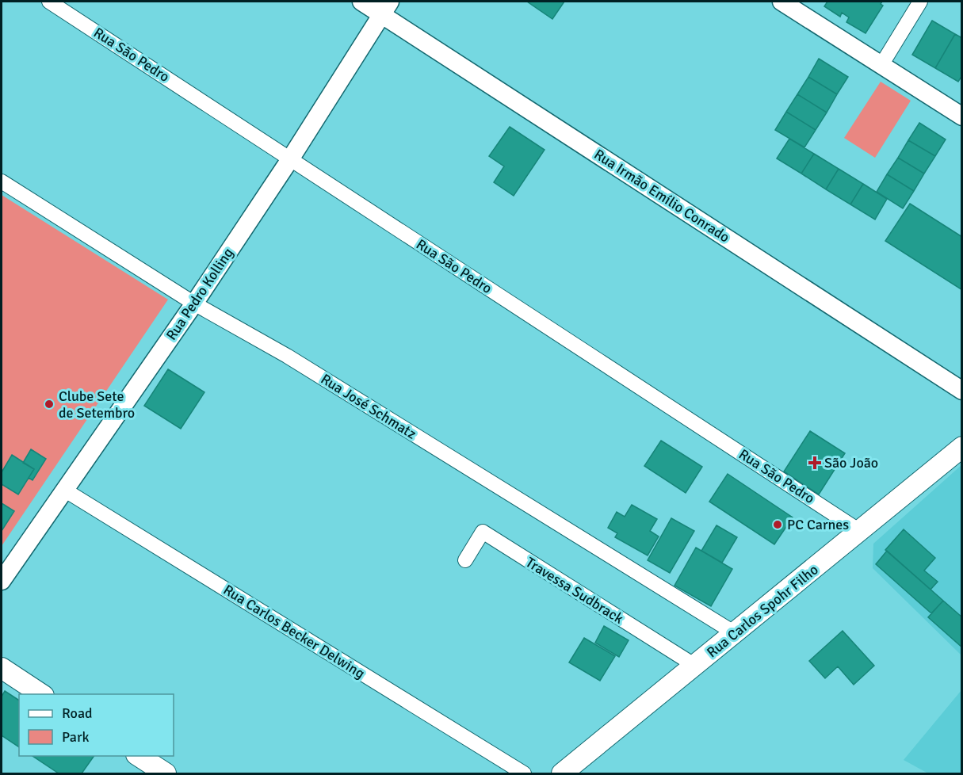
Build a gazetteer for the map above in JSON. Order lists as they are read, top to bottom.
{
  "streets": {
    "main road": ["Rua Carlos Spohr Filho"],
    "street": [
      "Rua São Pedro",
      "Rua Irmão Emílio Conrado",
      "Rua Pedro Kolling",
      "Rua José Schmatz",
      "Travessa Sudbrack",
      "Rua Carlos Becker Delwing"
    ]
  },
  "crossings": [
    ["Rua São Pedro", "Rua Pedro Kolling"],
    ["Rua São Pedro", "Rua Carlos Spohr Filho"],
    ["Rua Irmão Emílio Conrado", "Rua Pedro Kolling"],
    ["Rua Pedro Kolling", "Rua José Schmatz"],
    ["Rua Pedro Kolling", "Rua Carlos Becker Delwing"],
    ["Rua José Schmatz", "Rua Carlos Spohr Filho"],
    ["Travessa Sudbrack", "Rua Carlos Spohr Filho"]
  ],
  "places": {
    "other": ["Clube Sete de Setembro", "PC Carnes"],
    "health": ["São João"]
  },
  "legend": ["Road", "Park"]
}
